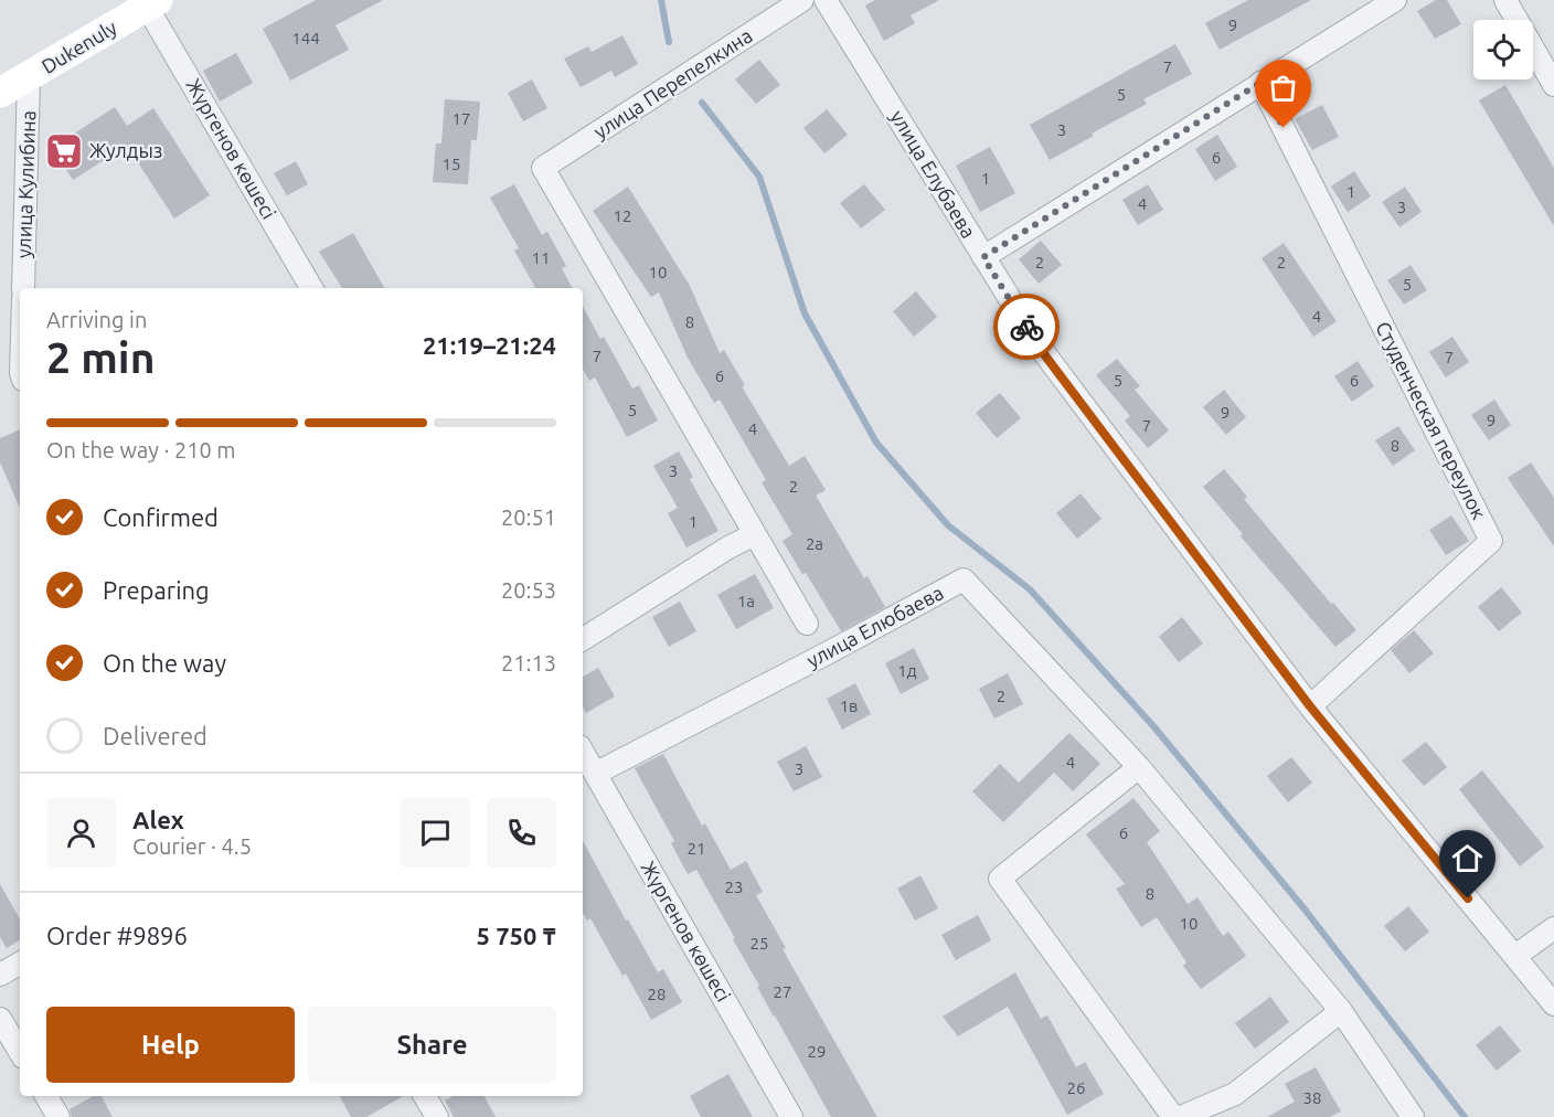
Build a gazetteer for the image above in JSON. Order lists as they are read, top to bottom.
{
  "streets": {
    "street": [
      "Dukenuly",
      "улица Перепелкина",
      "Жүргенов көшесі",
      "улица Елубаева",
      "улица Кулибина",
      "Студенческая переулок",
      "улица Елюбаева"
    ]
  },
  "crossings": [
    ["Dukenuly", "Жүргенов көшесі"],
    ["Dukenuly", "улица Кулибина"],
    ["Жүргенов көшесі", "улица Елюбаева"],
    ["улица Елубаева", "Студенческая переулок"]
  ],
  "places": {
    "supermarket": ["Жулдыз"]
  },
  "house_numbers": [
    "9",
    "144",
    "7",
    "5",
    "17",
    "3",
    "6",
    "15",
    "1",
    "1",
    "4",
    "3",
    "12",
    "11",
    "2",
    "2",
    "10",
    "5",
    "4",
    "8",
    "7",
    "7",
    "6",
    "5",
    "6",
    "5",
    "9",
    "9",
    "7",
    "4",
    "8",
    "3",
    "2",
    "1",
    "2а",
    "1а",
    "1д",
    "2",
    "1в",
    "4",
    "3",
    "6",
    "21",
    "23",
    "8",
    "10",
    "25",
    "27",
    "28",
    "29",
    "26",
    "38"
  ],
  "page": {
    "heading": ["2 min", "Arriving in", "21:19–21:24"],
    "panel": [
      "Alex",
      "Courier · 4.5",
      "Order #9896",
      "5 750 ₸"
    ],
    "bar": "On the way · 210 m",
    "list": [
      ["Confirmed", "20:51"],
      ["Preparing", "20:53"],
      ["On the way", "21:13"],
      "Delivered"
    ],
    "buttons": ["Help", "Share"]
  }
}
